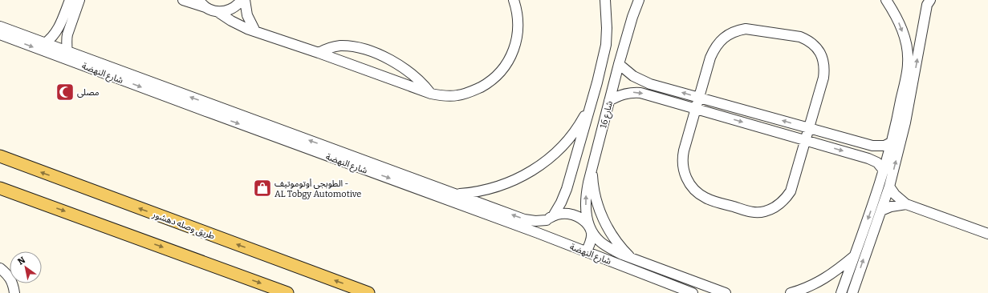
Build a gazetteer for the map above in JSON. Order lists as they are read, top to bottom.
{
  "streets": {
    "main road": ["طريق وصله دهشور"],
    "street": ["شارع النهضة", "شارع 16"]
  },
  "crossings": [
    ["شارع النهضة", "شارع 16"]
  ],
  "places": {
    "mosque": ["مصلى"],
    "shop": ["الطوبجى أوتوموتيف - AL Tobgy Automotive"]
  },
  "north": "top left"
}
